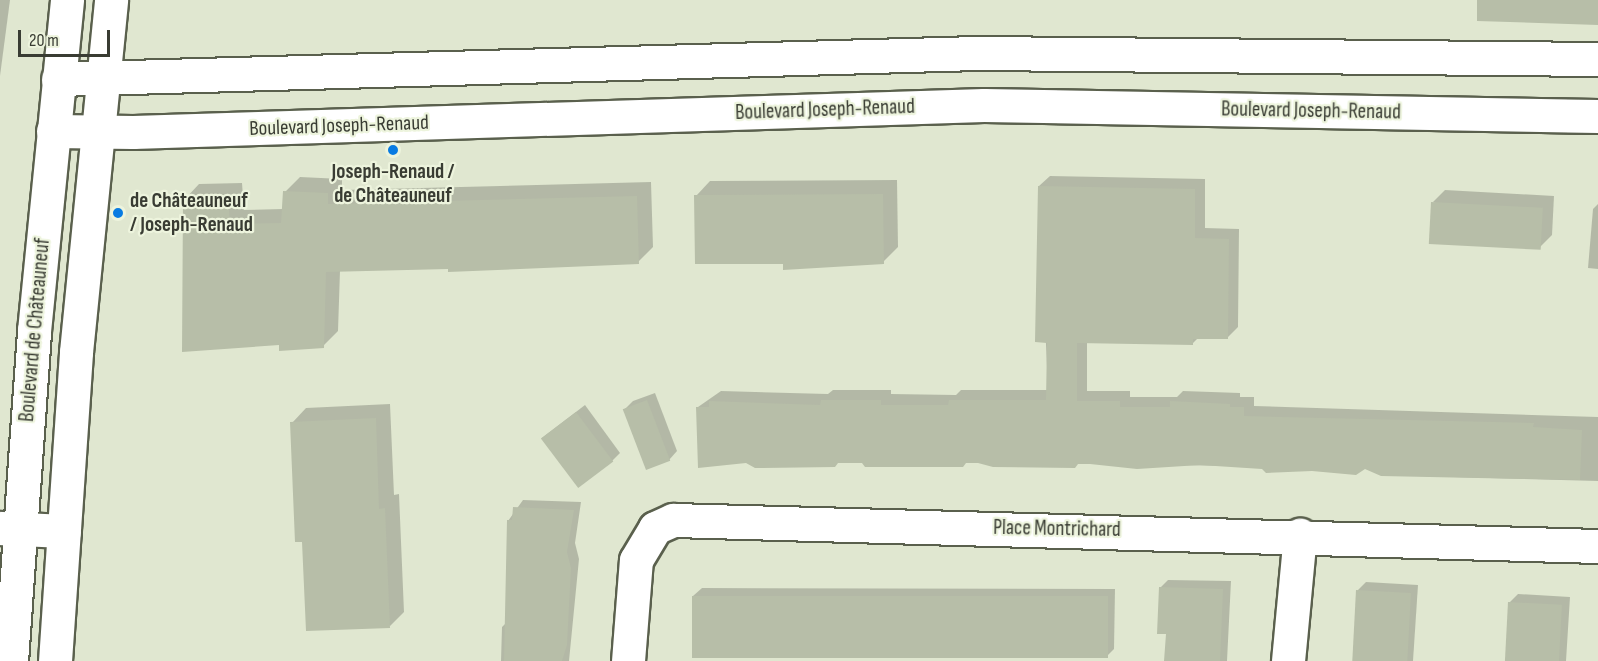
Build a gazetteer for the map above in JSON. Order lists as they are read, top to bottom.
{
  "streets": {
    "street": ["Boulevard Joseph-Renaud", "Boulevard de Châteauneuf", "Place Montrichard"]
  },
  "crossings": [
    ["Boulevard Joseph-Renaud", "Boulevard de Châteauneuf"]
  ],
  "places": ["Joseph-Renaud / de Châteauneuf", "de Châteauneuf / Joseph-Renaud"],
  "scale_bar": "20 m"
}
